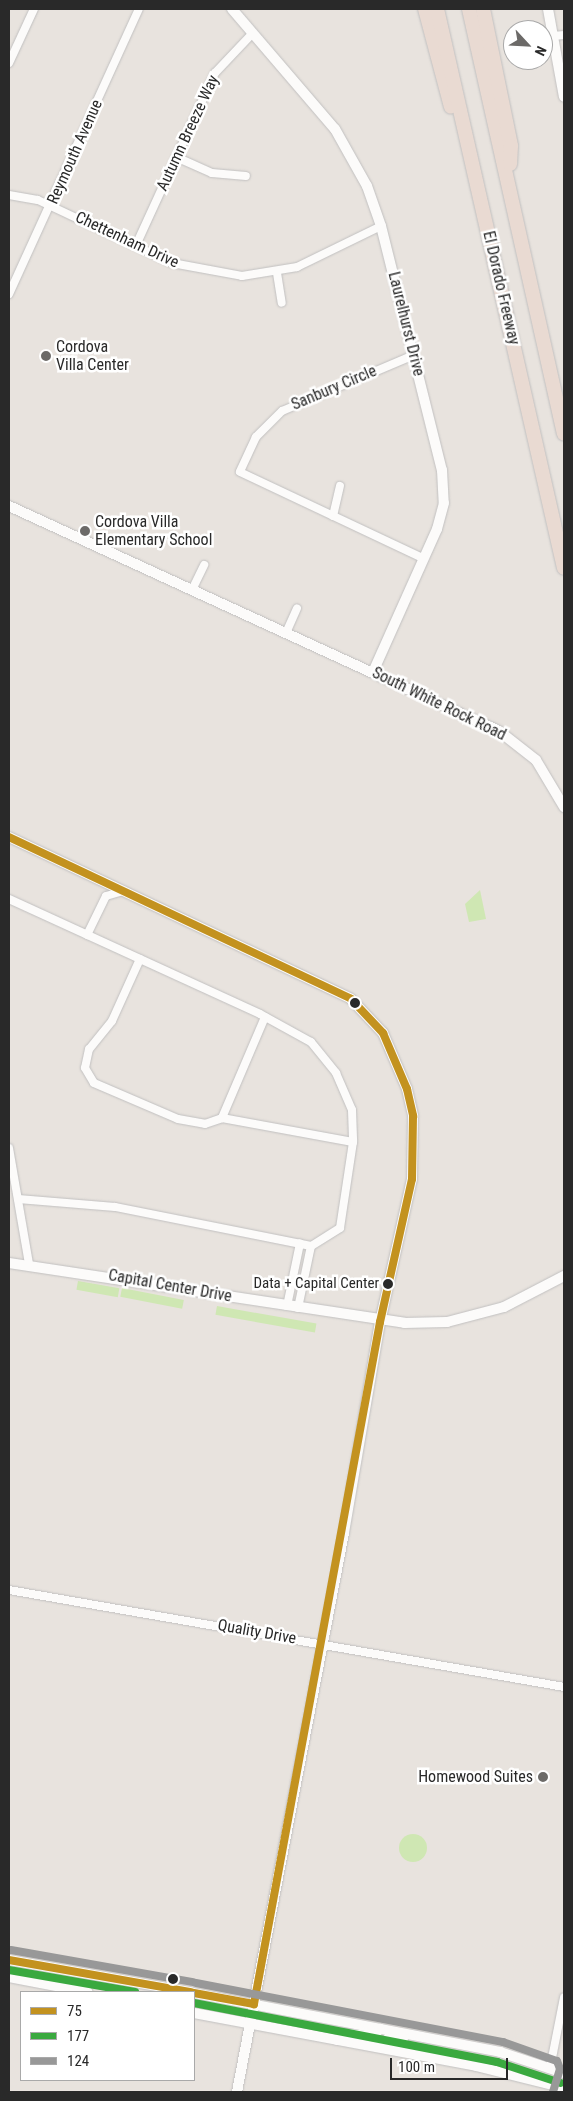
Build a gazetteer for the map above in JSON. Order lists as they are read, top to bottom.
{
  "streets": {
    "highway": ["El Dorado Freeway"],
    "street": [
      "Autumn Breeze Way",
      "Reymouth Avenue",
      "Chettenham Drive",
      "Laurelhurst Drive",
      "Sanbury Circle",
      "South White Rock Road",
      "Capital Center Drive",
      "Quality Drive"
    ]
  },
  "crossings": [
    ["Autumn Breeze Way", "Chettenham Drive"],
    ["Autumn Breeze Way", "Laurelhurst Drive"],
    ["Reymouth Avenue", "Chettenham Drive"],
    ["Chettenham Drive", "Laurelhurst Drive"],
    ["Laurelhurst Drive", "Sanbury Circle"],
    ["Laurelhurst Drive", "South White Rock Road"]
  ],
  "places": [
    "Cordova Villa Center",
    "Cordova Villa Elementary School",
    "Data + Capital Center",
    "Homewood Suites"
  ],
  "lines": ["transit line 75", "transit line 124", "transit line 177"],
  "legend": ["75", "177", "124"],
  "scale_bar": "100 m",
  "north": "bottom right"
}
